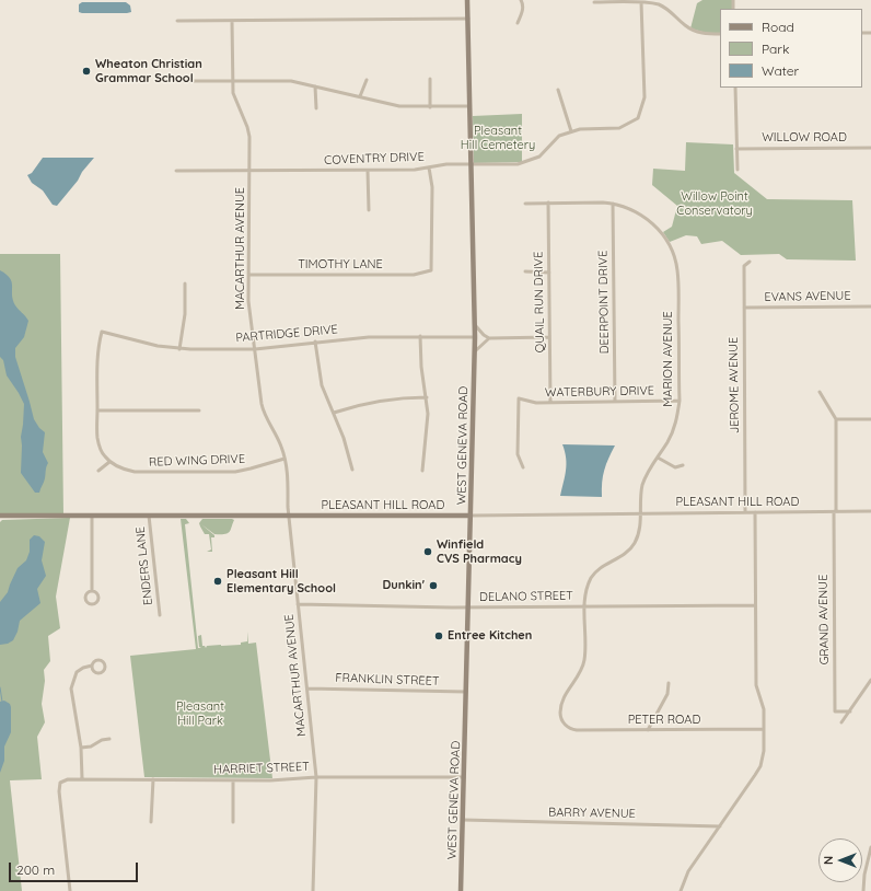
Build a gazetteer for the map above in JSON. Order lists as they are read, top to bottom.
{
  "streets": {
    "main road": ["WEST GENEVA ROAD", "PLEASANT HILL ROAD"],
    "street": [
      "WILLOW ROAD",
      "COVENTRY DRIVE",
      "MACARTHUR AVENUE",
      "TIMOTHY LANE",
      "EVANS AVENUE",
      "QUAIL RUN DRIVE",
      "DEERPOINT DRIVE",
      "PARTRIDGE DRIVE",
      "MARION AVENUE",
      "JEROME AVENUE",
      "WATERBURY DRIVE",
      "RED WING DRIVE",
      "ENDERS LANE",
      "DELANO STREET",
      "GRAND AVENUE",
      "FRANKLIN STREET",
      "PETER ROAD",
      "HARRIET STREET",
      "BARRY AVENUE"
    ]
  },
  "crossings": [
    ["COVENTRY DRIVE", "MACARTHUR AVENUE"],
    ["COVENTRY DRIVE", "TIMOTHY LANE"],
    ["COVENTRY DRIVE", "WEST GENEVA ROAD"],
    ["MACARTHUR AVENUE", "TIMOTHY LANE"],
    ["MACARTHUR AVENUE", "PARTRIDGE DRIVE"],
    ["MACARTHUR AVENUE", "RED WING DRIVE"],
    ["MACARTHUR AVENUE", "PLEASANT HILL ROAD"],
    ["MACARTHUR AVENUE", "DELANO STREET"],
    ["MACARTHUR AVENUE", "FRANKLIN STREET"],
    ["MACARTHUR AVENUE", "HARRIET STREET"],
    ["EVANS AVENUE", "JEROME AVENUE"],
    ["QUAIL RUN DRIVE", "MARION AVENUE"],
    ["QUAIL RUN DRIVE", "WATERBURY DRIVE"],
    ["DEERPOINT DRIVE", "MARION AVENUE"],
    ["DEERPOINT DRIVE", "WATERBURY DRIVE"],
    ["PARTRIDGE DRIVE", "WEST GENEVA ROAD"],
    ["MARION AVENUE", "WATERBURY DRIVE"],
    ["MARION AVENUE", "PLEASANT HILL ROAD"],
    ["MARION AVENUE", "DELANO STREET"],
    ["MARION AVENUE", "PETER ROAD"],
    ["JEROME AVENUE", "PLEASANT HILL ROAD"],
    ["WEST GENEVA ROAD", "PLEASANT HILL ROAD"],
    ["WEST GENEVA ROAD", "DELANO STREET"],
    ["WEST GENEVA ROAD", "FRANKLIN STREET"],
    ["WEST GENEVA ROAD", "HARRIET STREET"],
    ["WEST GENEVA ROAD", "BARRY AVENUE"],
    ["PLEASANT HILL ROAD", "ENDERS LANE"],
    ["PLEASANT HILL ROAD", "GRAND AVENUE"]
  ],
  "parks": ["Pleasant Hill Cemetery", "Willow Point Conservatory", "Pleasant Hill Park"],
  "places": [
    "Wheaton Christian Grammar School",
    "Winfield CVS Pharmacy",
    "Pleasant Hill Elementary School",
    "Dunkin'",
    "Entree Kitchen"
  ],
  "legend": ["Road", "Park", "Water"],
  "scale_bar": "200 m",
  "north": "left"
}
